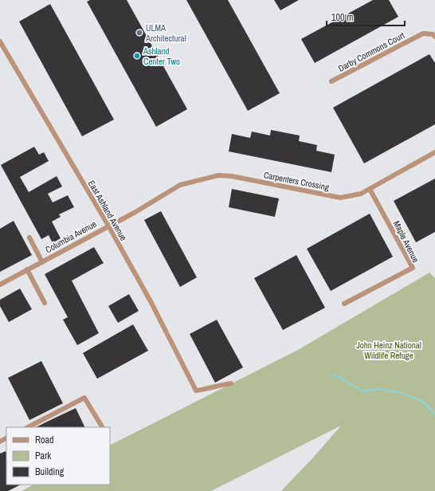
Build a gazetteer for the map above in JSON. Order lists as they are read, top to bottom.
{
  "streets": {
    "street": [
      "Darby Commons Court",
      "Carpenters Crossing",
      "East Ashland Avenue",
      "Columbia Avenue",
      "Maple Avenue"
    ]
  },
  "crossings": [
    ["Carpenters Crossing", "Columbia Avenue"],
    ["Carpenters Crossing", "Maple Avenue"],
    ["East Ashland Avenue", "Columbia Avenue"]
  ],
  "parks": ["John Heinz National Wildlife Refuge"],
  "places": ["ULMA Architectural", "Ashland Center Two"],
  "legend": ["Road", "Park", "Building"],
  "scale_bar": "100 m"
}
